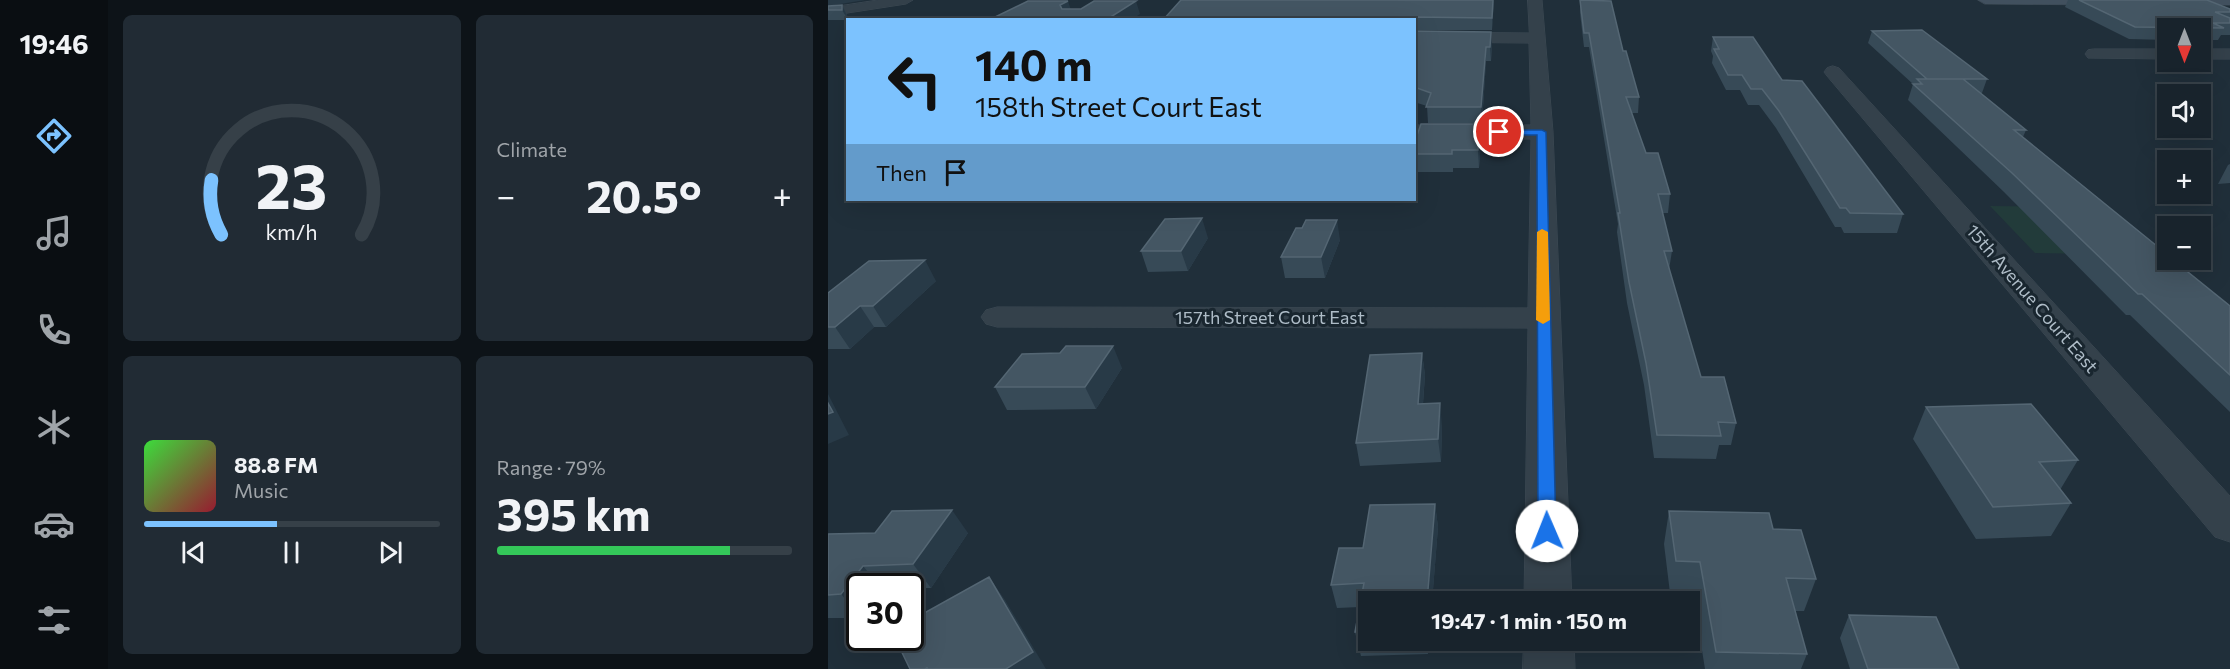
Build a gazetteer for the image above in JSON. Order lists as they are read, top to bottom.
{
  "streets": {
    "street": ["15th Avenue Court East", "157th Street Court East"]
  },
  "north": "bottom",
  "page": {
    "tabs": "19:46",
    "tile": [
      "Climate",
      ["Range · 79%", "395 km"]
    ],
    "map_buttons": ["+", "−"],
    "turn": ["140 m", "158th Street Court East"],
    "then": "Then",
    "heat": ["−", "20.5°", "+"],
    "song": ["88.8 FM", "Music"],
    "limit": "30",
    "trip": "19:47 · 1 min · 150 m",
    "gauge": ["23", "km/h"]
  }
}
